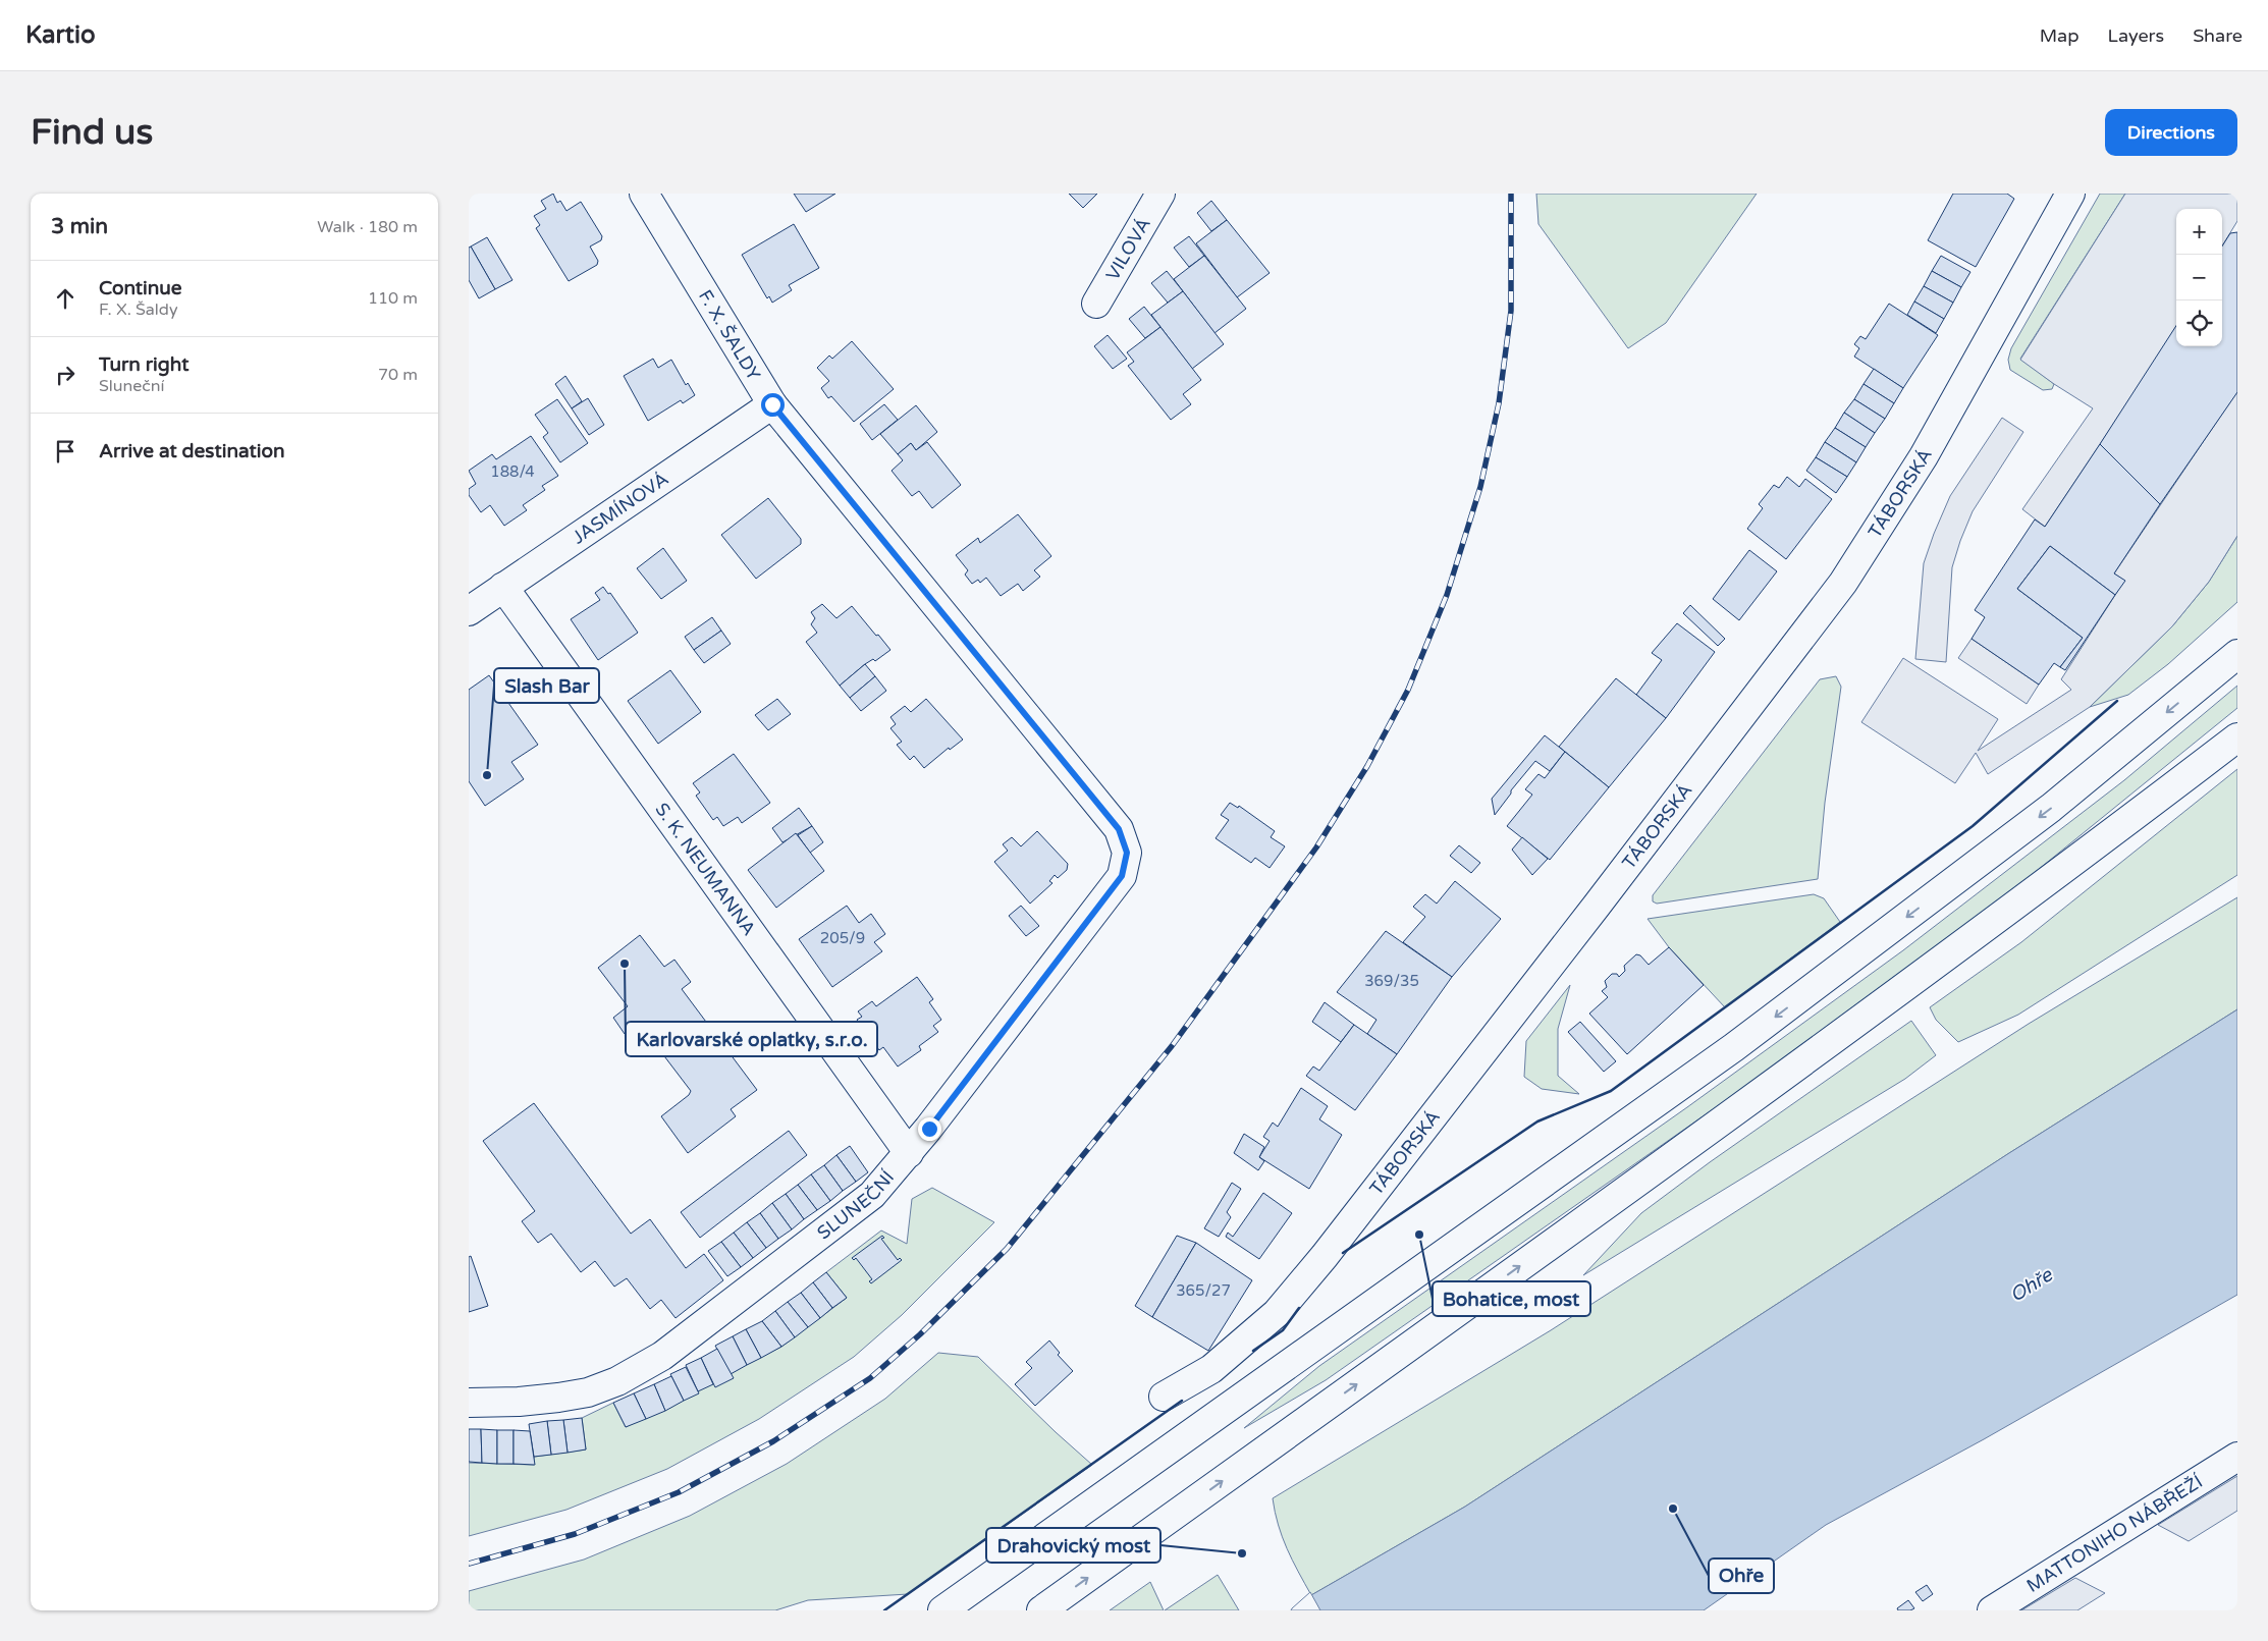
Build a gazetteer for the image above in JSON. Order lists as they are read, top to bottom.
{
  "streets": {
    "main road": [
      "VILOVÁ",
      "F. X. ŠALDY",
      "TÁBORSKÁ",
      "JASMÍNOVÁ",
      "S. K. NEUMANNA",
      "SLUNEČNÍ",
      "MATTONIHO NÁBŘEŽÍ"
    ]
  },
  "crossings": [
    ["F. X. ŠALDY", "JASMÍNOVÁ"],
    ["F. X. ŠALDY", "SLUNEČNÍ"],
    ["JASMÍNOVÁ", "S. K. NEUMANNA"],
    ["S. K. NEUMANNA", "SLUNEČNÍ"]
  ],
  "water": ["Ohře"],
  "places": [
    "Slash Bar",
    "Karlovarské oplatky, s.r.o.",
    "Bohatice, most",
    "Ohře",
    "Drahovický most"
  ],
  "house_numbers": [
    "188/4",
    "205/9",
    "369/35",
    "365/27"
  ],
  "page": {
    "header": "Kartio",
    "nav": ["Map", "Layers", "Share"],
    "buttons": "Directions",
    "title": "Find us",
    "heading": ["3 min", "Walk · 180 m"],
    "map_buttons": ["+", "−"],
    "list": [
      ["Continue", "F. X. Šaldy", "110 m"],
      ["Turn right", "Sluneční", "70 m"],
      "Arrive at destination"
    ]
  }
}
